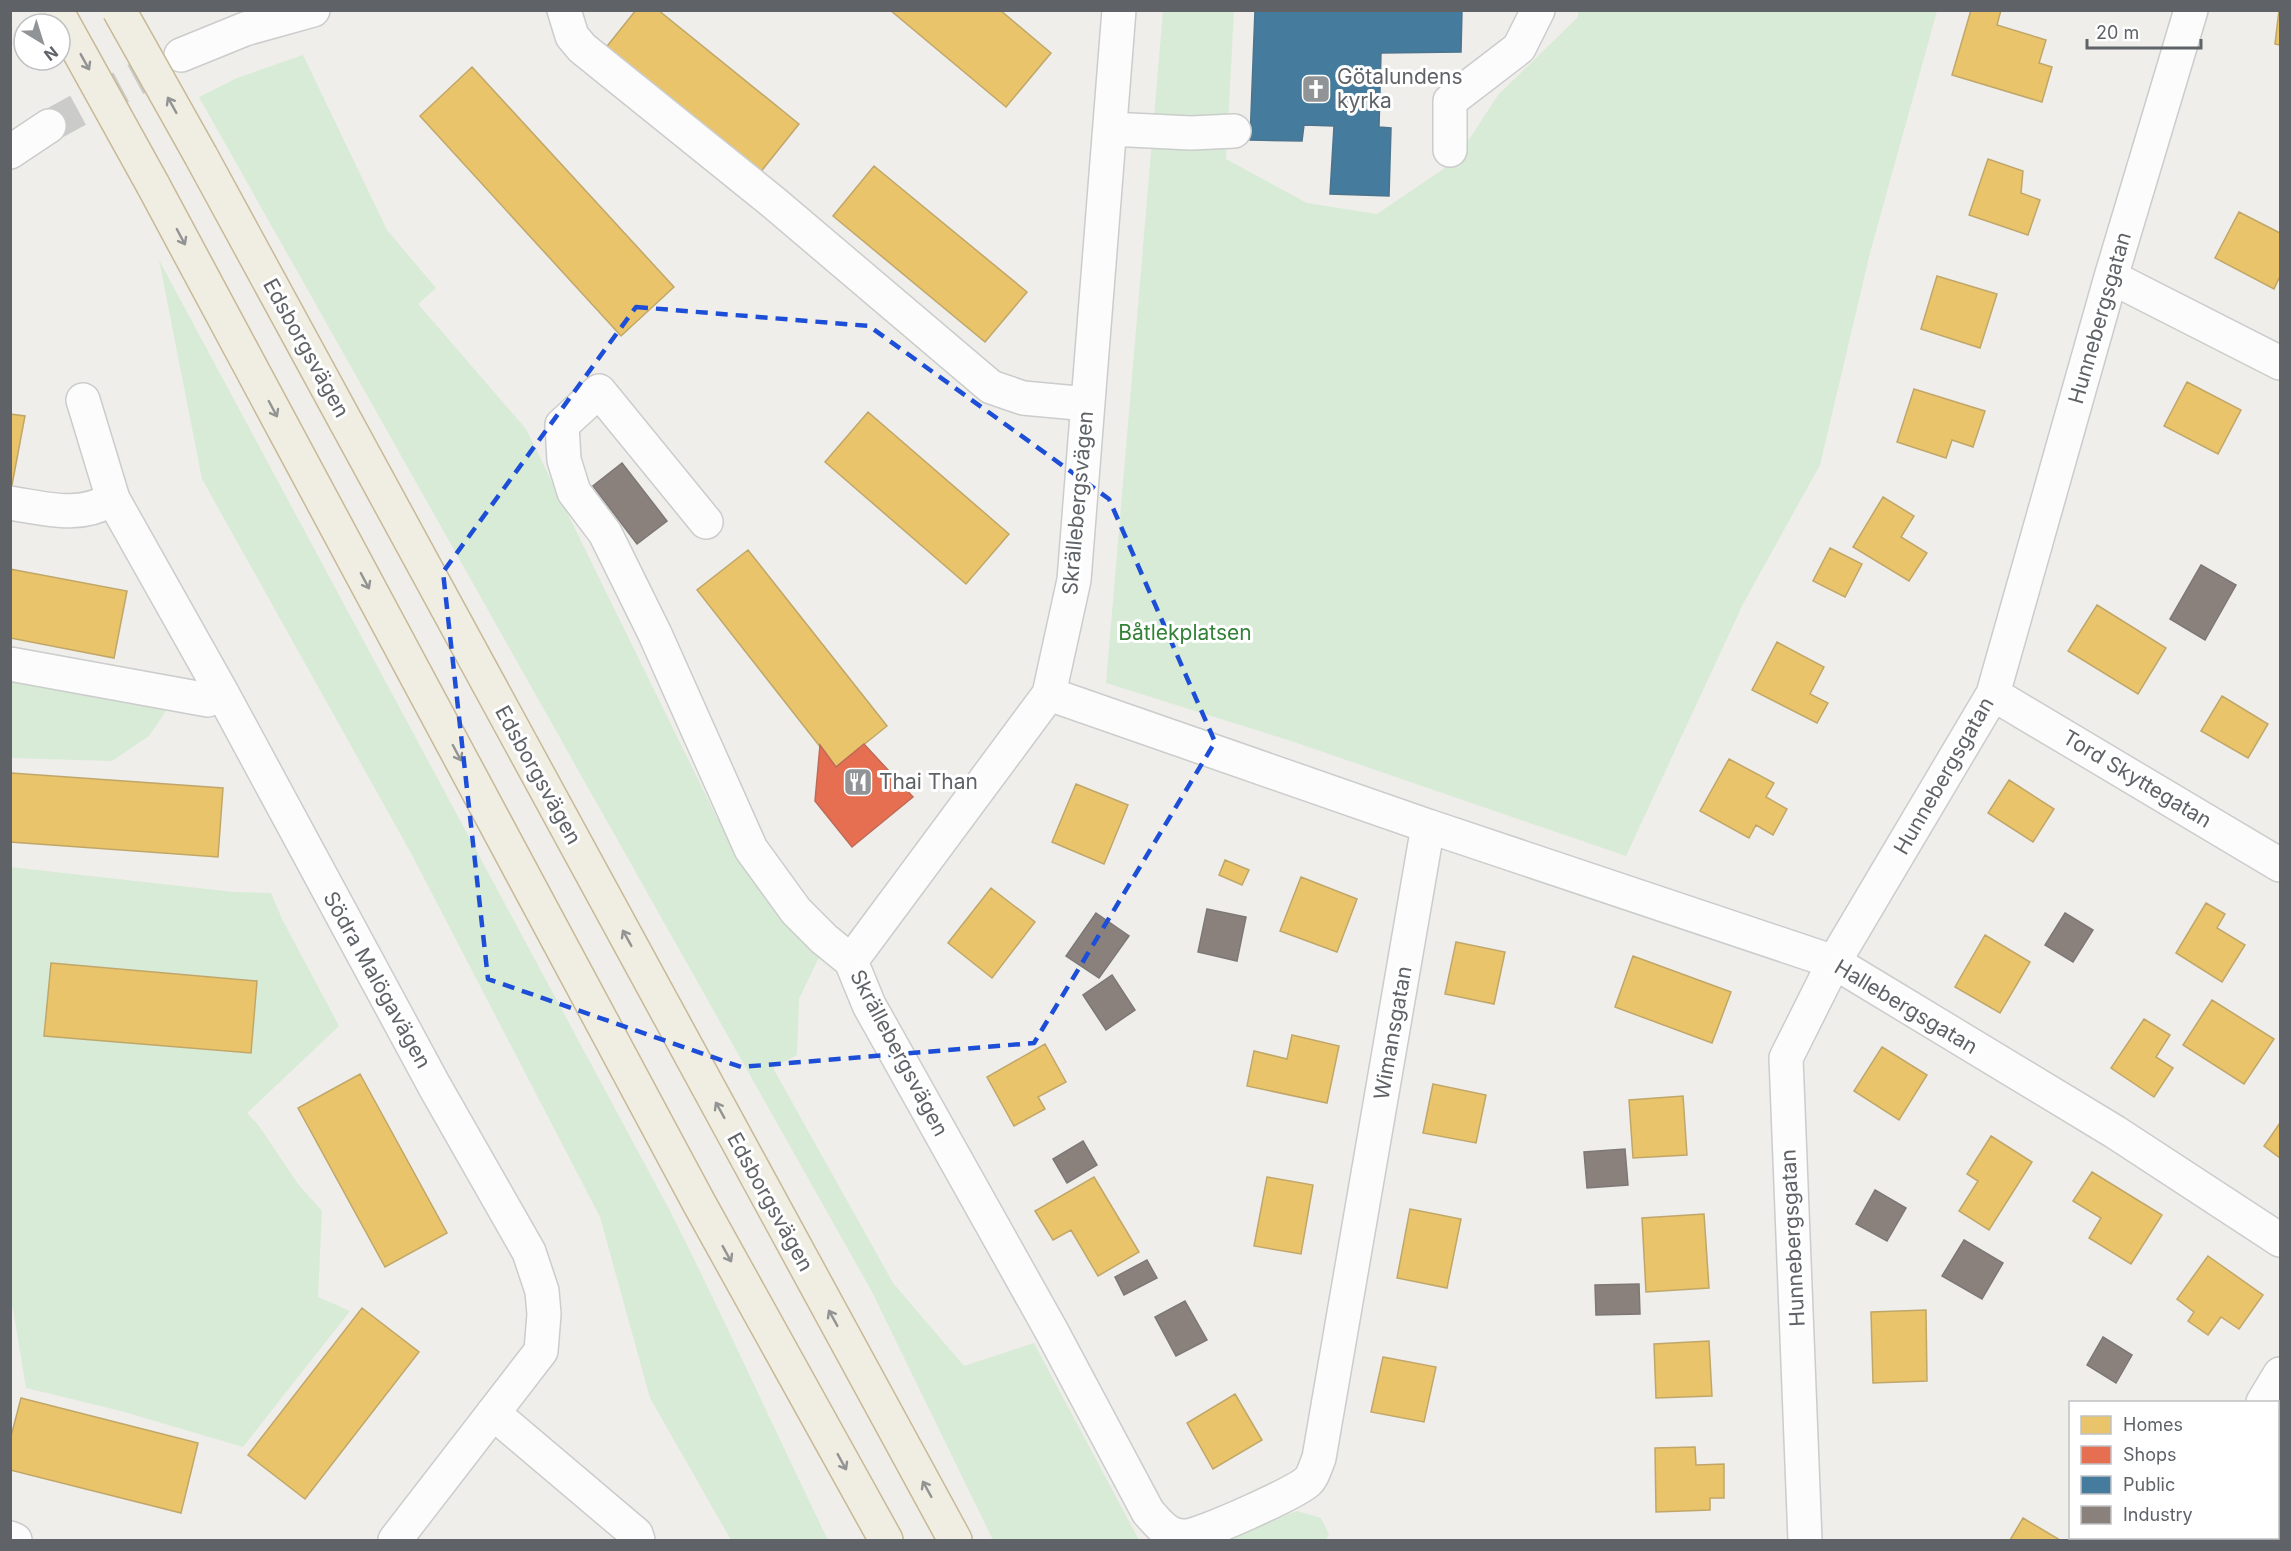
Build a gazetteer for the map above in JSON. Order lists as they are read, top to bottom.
{
  "streets": {
    "highway": ["Edsborgsvägen"],
    "street": [
      "Hunnebergsgatan",
      "Skrällebergsvägen",
      "Tord Skyttegatan",
      "Södra Malögavägen",
      "Hallebergsgatan",
      "Wimansgatan"
    ]
  },
  "crossings": [
    ["Hunnebergsgatan", "Tord Skyttegatan"],
    ["Hunnebergsgatan", "Hallebergsgatan"],
    ["Skrällebergsvägen", "Wimansgatan"],
    ["Hallebergsgatan", "Wimansgatan"]
  ],
  "parks": ["Båtlekplatsen"],
  "places": {
    "church": ["Götalundens kyrka"],
    "restaurant": ["Thai Than"]
  },
  "legend": [
    "Homes",
    "Shops",
    "Public",
    "Industry"
  ],
  "scale_bar": "20 m",
  "north": "bottom right"
}
